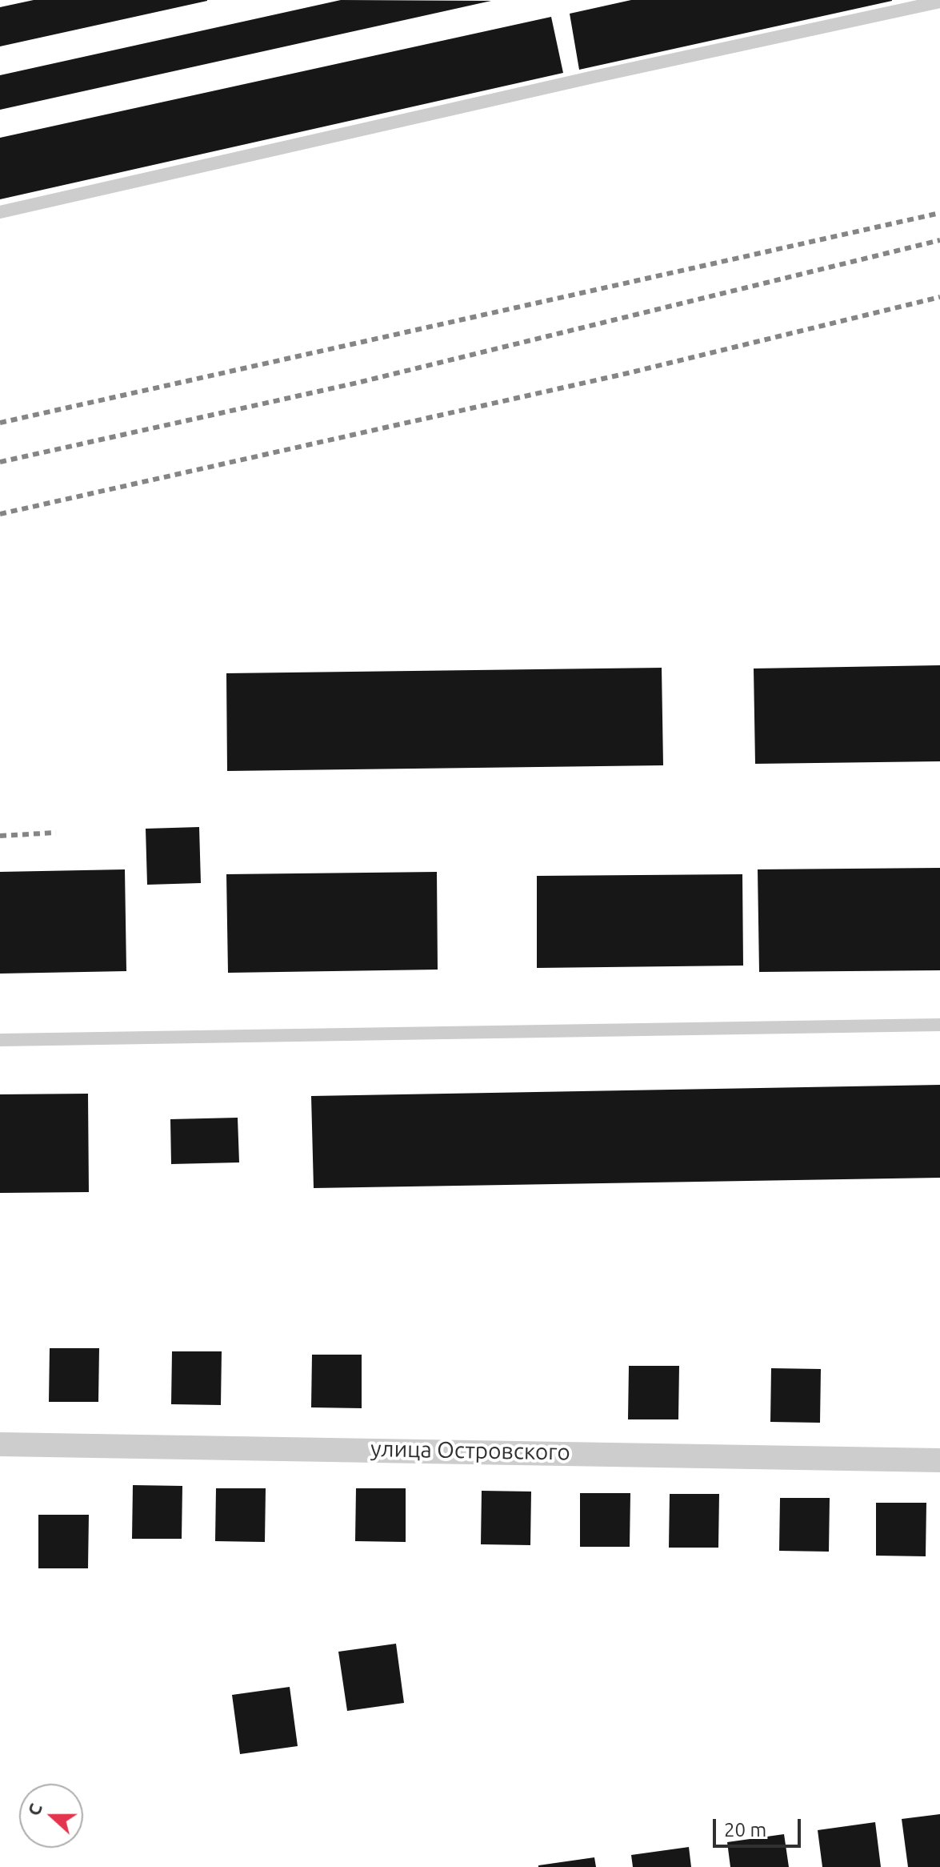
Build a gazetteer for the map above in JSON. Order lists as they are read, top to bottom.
{
  "streets": {
    "street": ["улица Островского"]
  },
  "scale_bar": "20 m",
  "north": "left"
}
